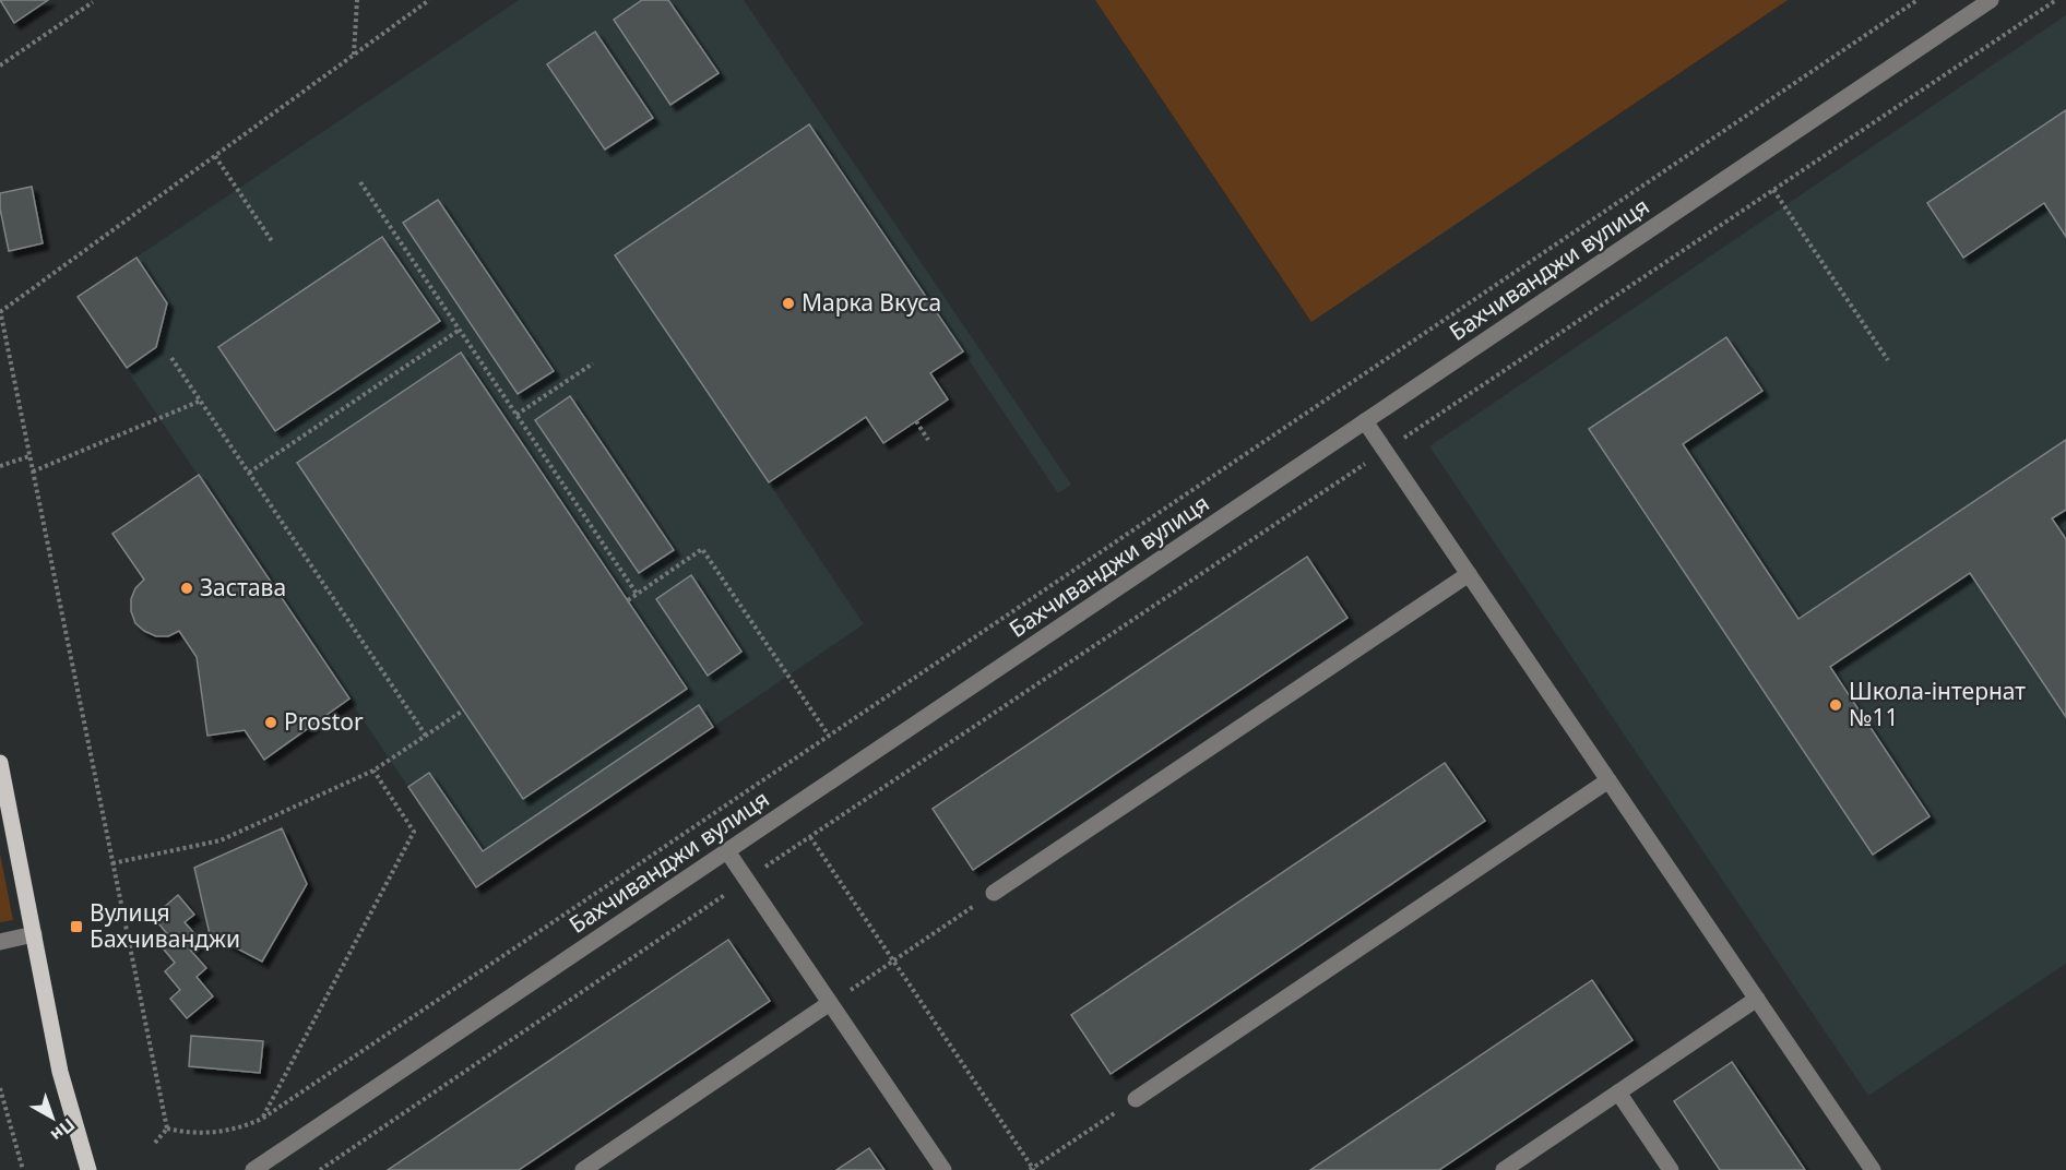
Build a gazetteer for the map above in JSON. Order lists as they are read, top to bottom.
{
  "streets": {
    "street": ["Бахчиванджи вулиця"]
  },
  "places": {
    "other": [
      "Марка Вкуса",
      "Застава",
      "Школа-інтернат №11",
      "Prostor"
    ],
    "transit": ["Вулиця Бахчиванджи"]
  },
  "north": "bottom right"
}
